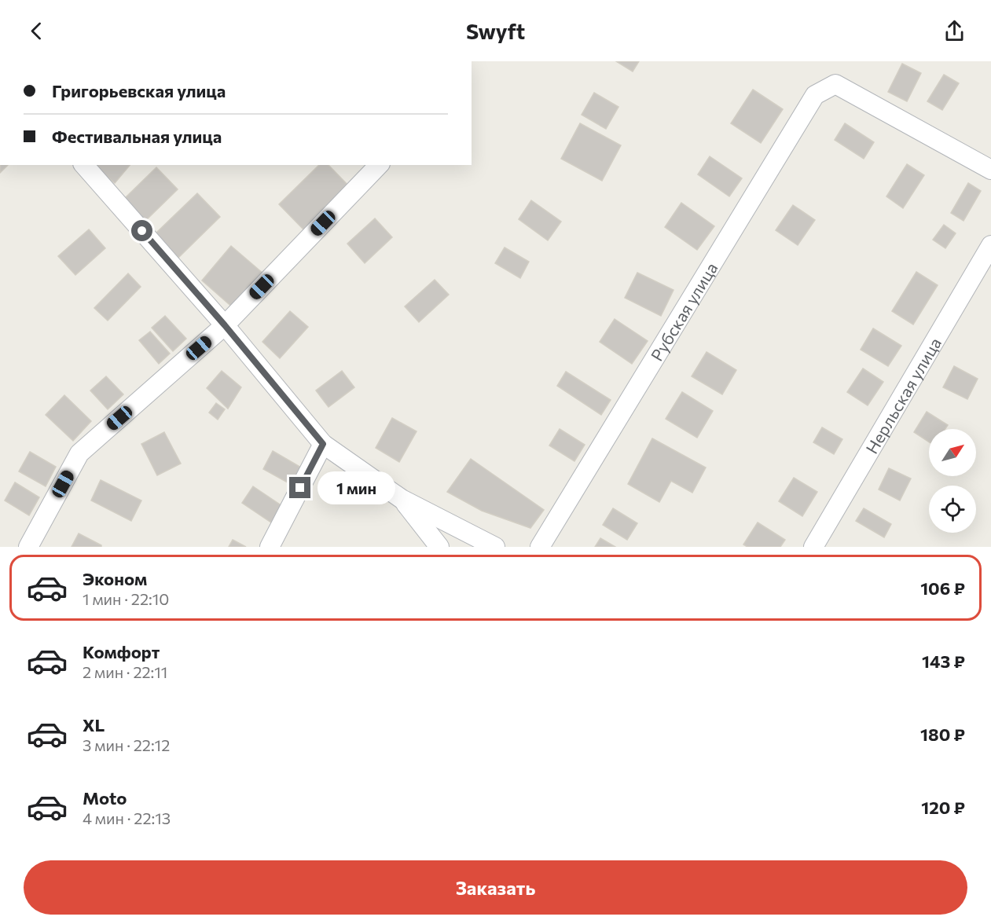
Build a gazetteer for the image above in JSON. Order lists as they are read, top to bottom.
{
  "streets": {
    "street": ["Рубская улица", "Нерльская улица"]
  },
  "north": "top right",
  "page": {
    "header": "Swyft",
    "banner": ["Григорьевская улица", "Фестивальная улица"],
    "bubble": "1 мин",
    "list": [
      {
        "name": "Эконом",
        "note": "1 мин · 22:10",
        "value": "106 ₽"
      },
      {
        "name": "Комфорт",
        "note": "2 мин · 22:11",
        "value": "143 ₽"
      },
      {
        "name": "XL",
        "note": "3 мин · 22:12",
        "value": "180 ₽"
      },
      {
        "name": "Moto",
        "note": "4 мин · 22:13",
        "value": "120 ₽"
      }
    ],
    "buttons": "Заказать"
  }
}
